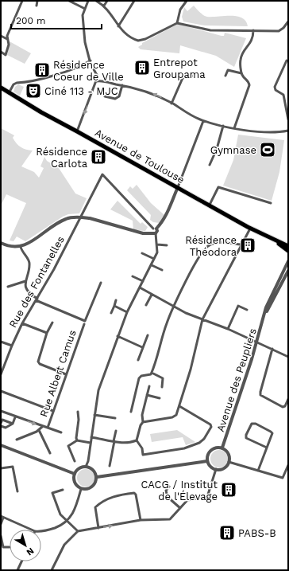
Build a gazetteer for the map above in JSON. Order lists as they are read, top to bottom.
{
  "streets": {
    "main road": ["Avenue de Toulouse"],
    "street": ["Rue des Fontanelles", "Rue Albert Camus", "Avenue des Peupliers"]
  },
  "places": {
    "building": [
      "Entrepot Groupama",
      "Résidence Coeur de Ville",
      "Résidence Carlota",
      "Résidence Théodora",
      "CACG / Institut de l'Élevage",
      "PABS-B"
    ],
    "theatre": ["Ciné 113 - MJC"],
    "sports": ["Gymnase"]
  },
  "scale_bar": "200 m",
  "north": "bottom right"
}
